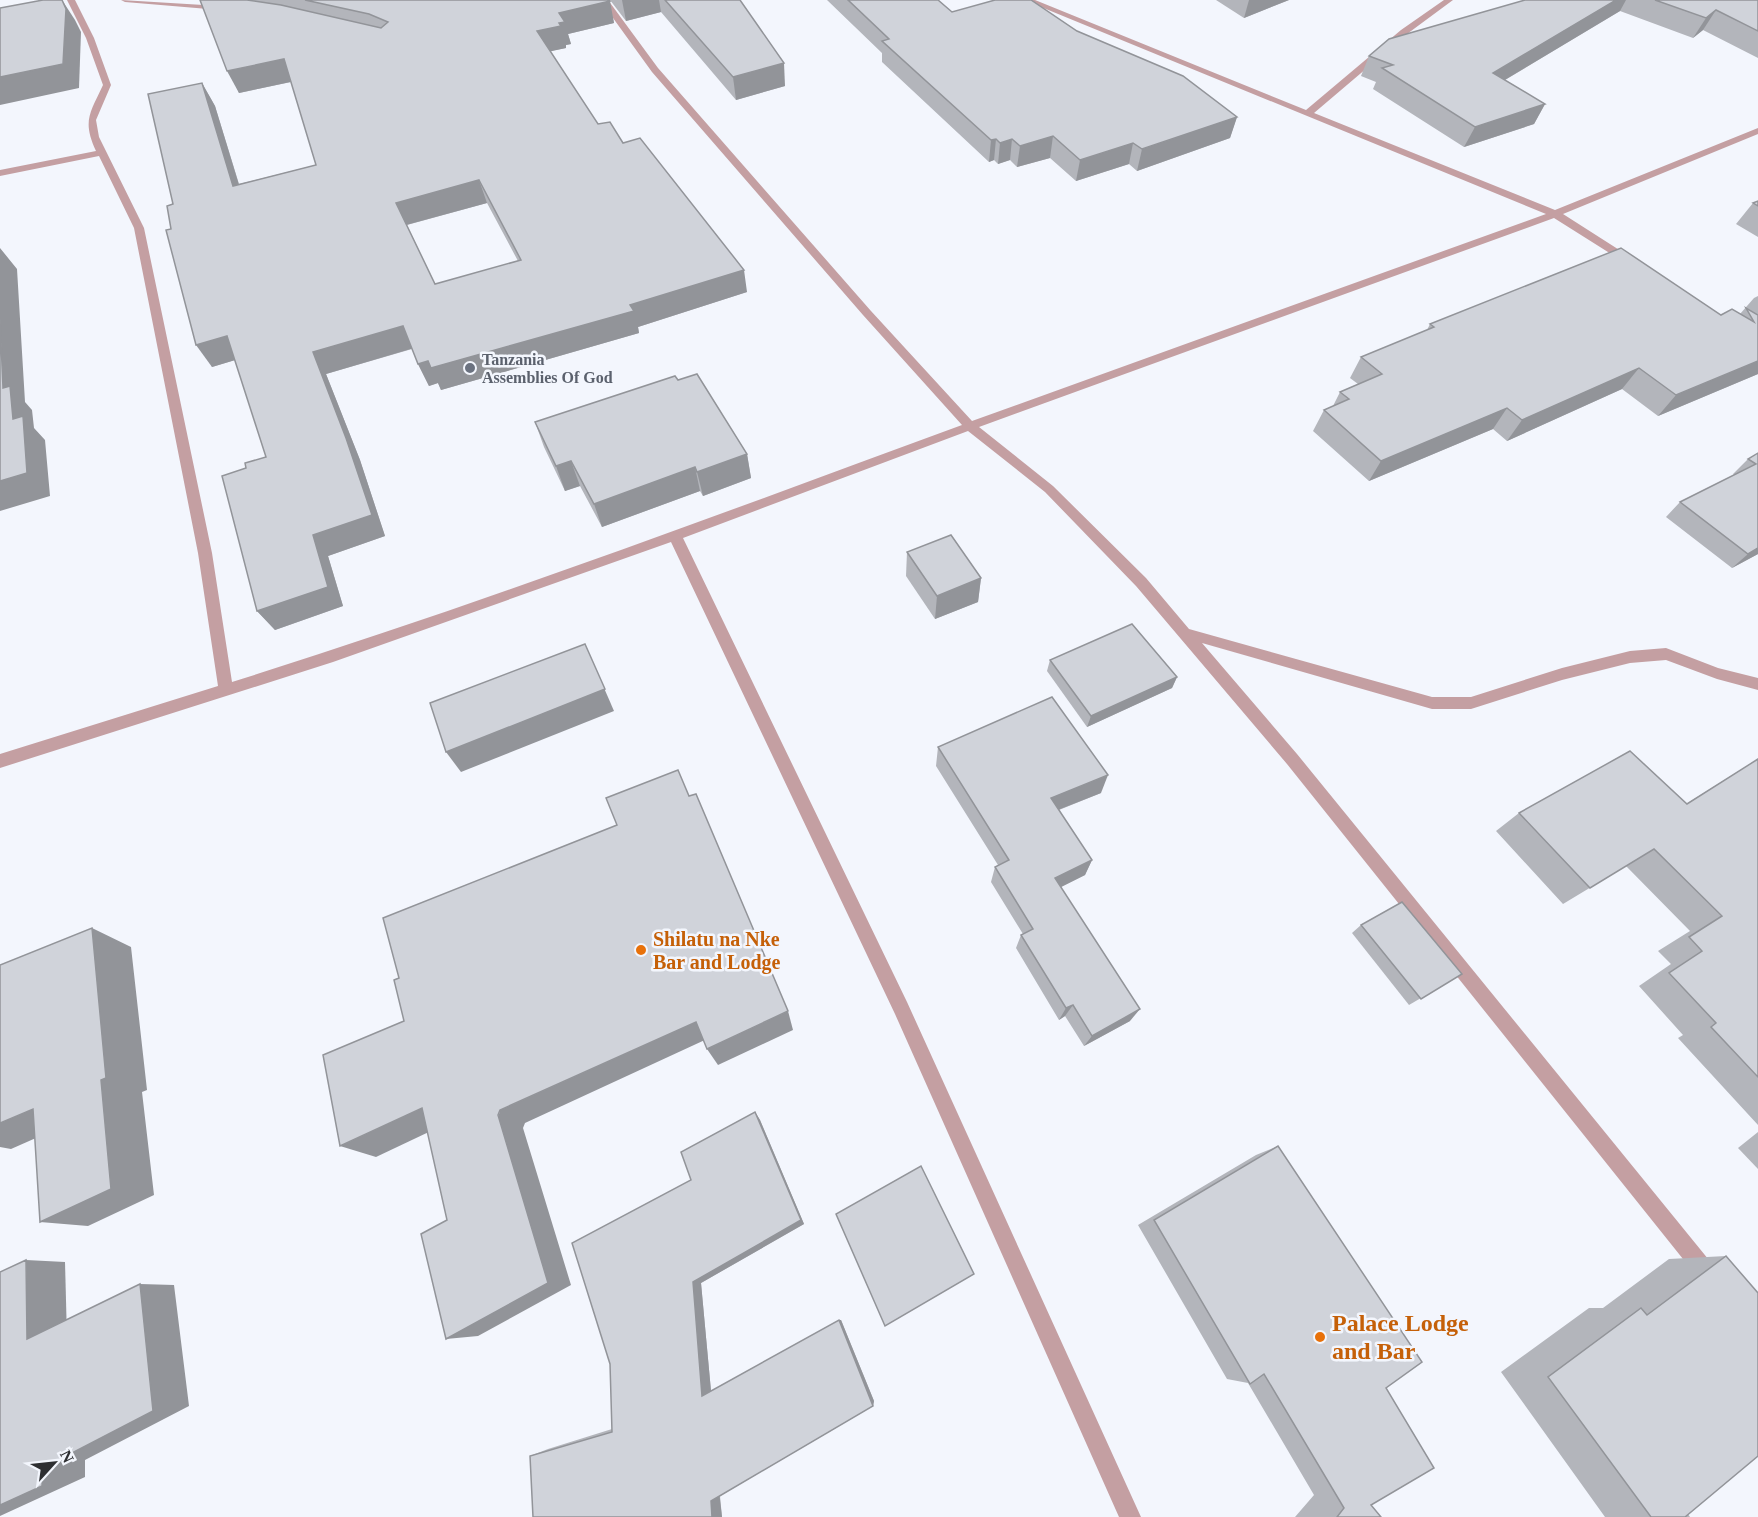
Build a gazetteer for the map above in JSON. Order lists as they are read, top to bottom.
{
  "places": ["Tanzania Assemblies Of God", "Shilatu na Nke Bar and Lodge", "Palace Lodge and Bar"],
  "north": "top right"
}
